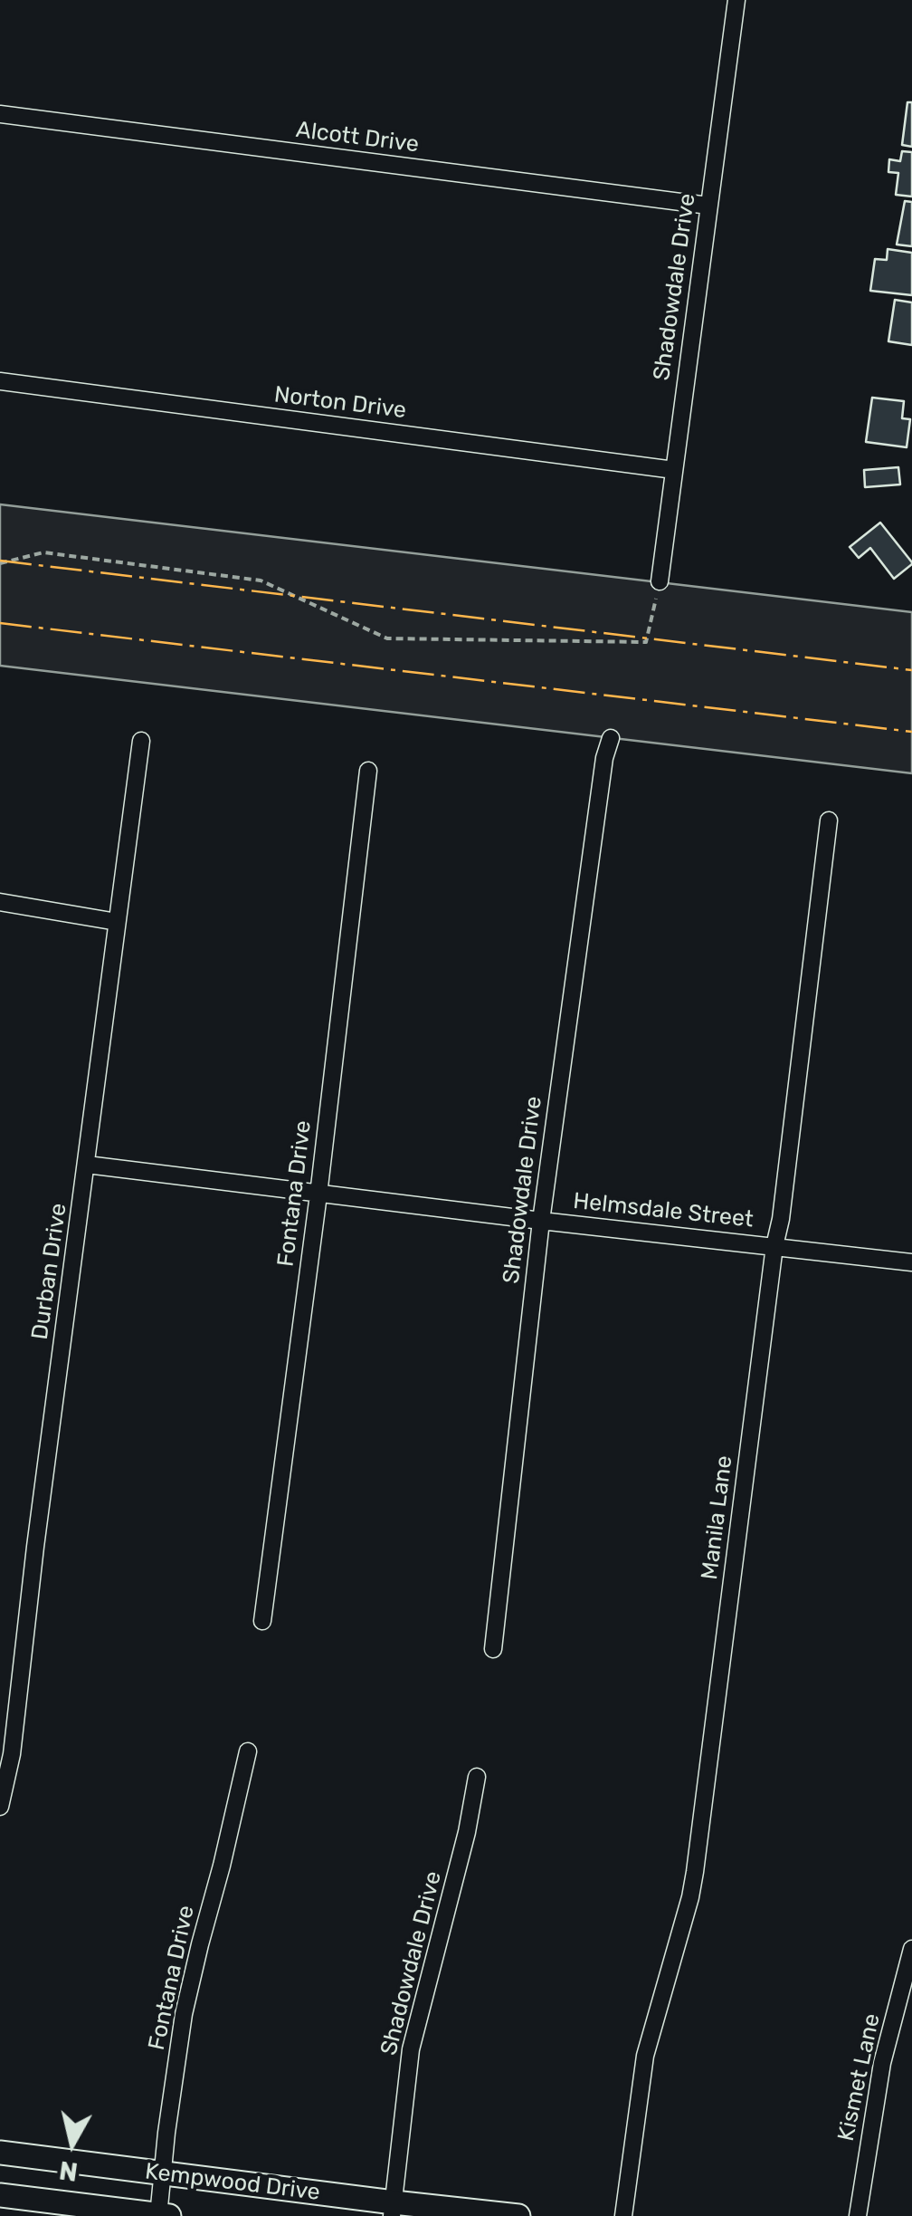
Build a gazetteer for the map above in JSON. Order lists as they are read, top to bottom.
{
  "streets": {
    "main road": ["Kempwood Drive"],
    "street": [
      "Alcott Drive",
      "Shadowdale Drive",
      "Norton Drive",
      "Fontana Drive",
      "Helmsdale Street",
      "Durban Drive",
      "Manila Lane",
      "Kismet Lane"
    ]
  },
  "crossings": [
    ["Alcott Drive", "Shadowdale Drive"],
    ["Shadowdale Drive", "Norton Drive"],
    ["Shadowdale Drive", "Helmsdale Street"],
    ["Shadowdale Drive", "Kempwood Drive"],
    ["Fontana Drive", "Helmsdale Street"],
    ["Fontana Drive", "Kempwood Drive"],
    ["Helmsdale Street", "Durban Drive"],
    ["Helmsdale Street", "Manila Lane"]
  ],
  "north": "bottom"
}
